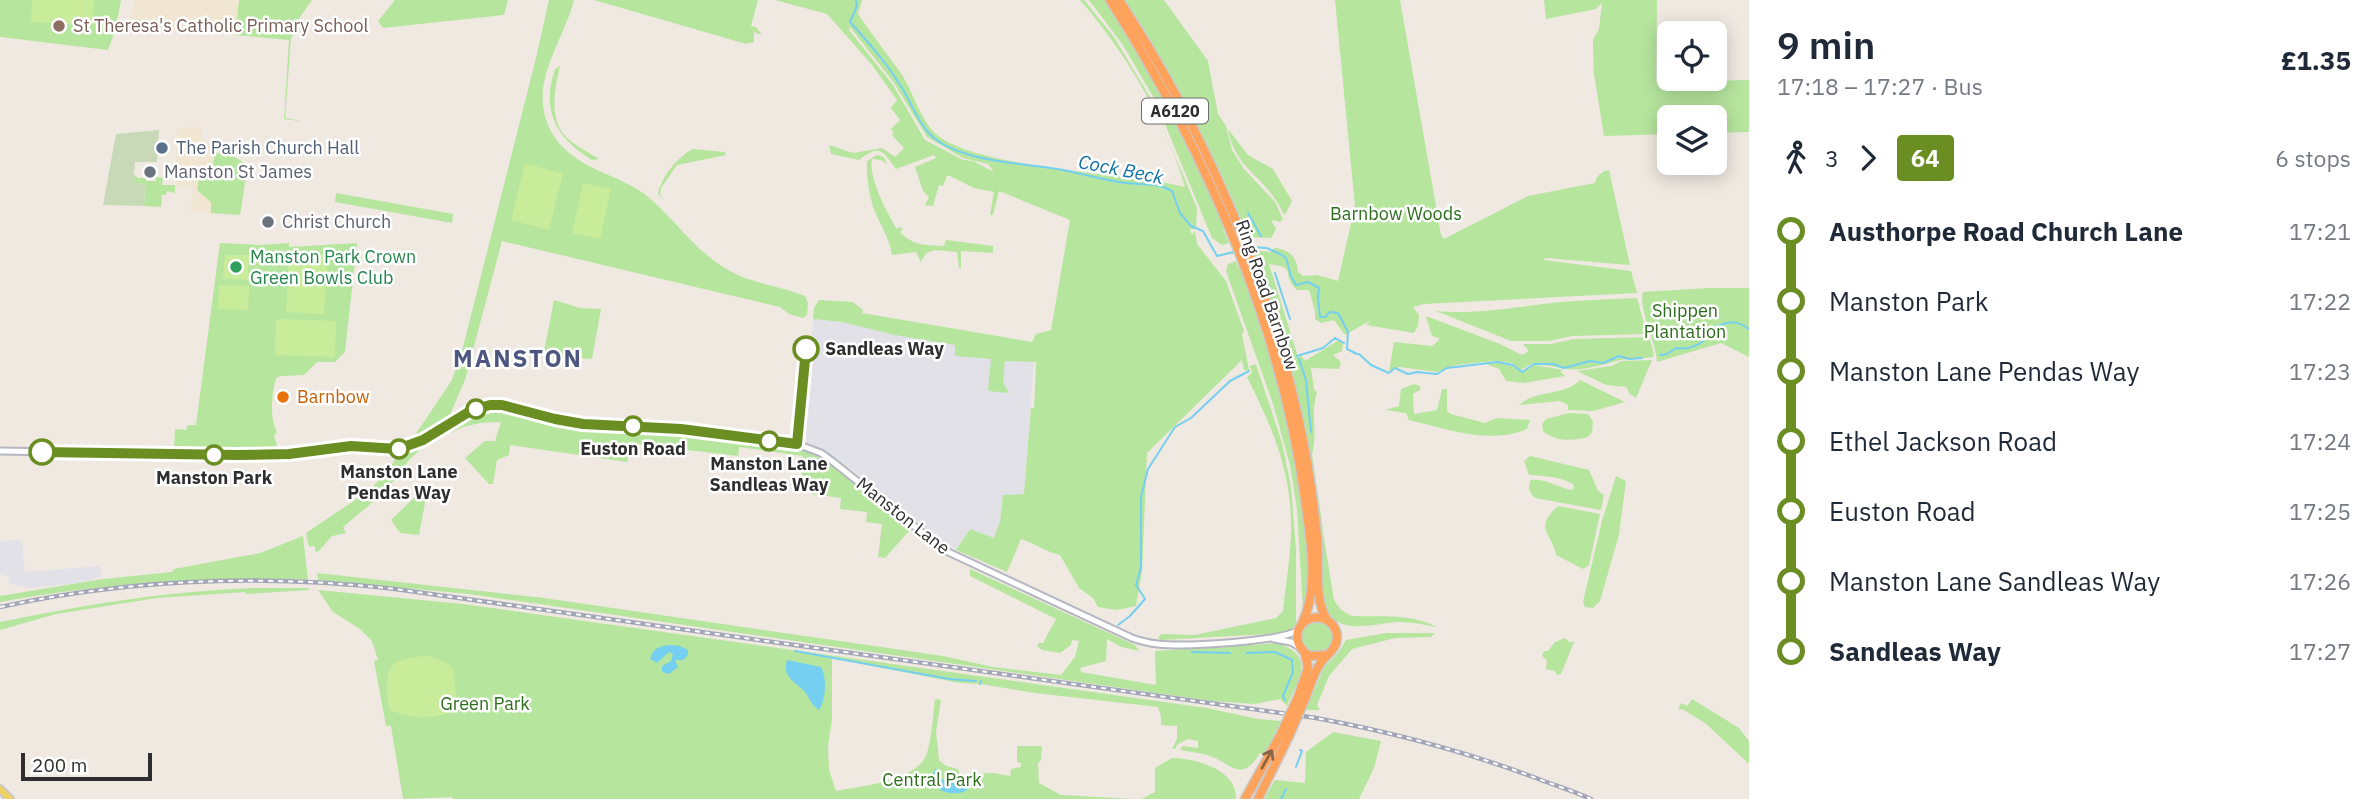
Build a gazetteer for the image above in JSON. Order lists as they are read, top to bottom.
{
  "streets": {
    "highway": ["A6120", "Ring Road Barnbow"],
    "street": ["Manston Lane"]
  },
  "crossings": [
    ["Ring Road Barnbow", "Manston Lane"]
  ],
  "districts": ["MANSTON"],
  "water": ["Cock Beck"],
  "parks": [
    "Barnbow Woods",
    "Shippen Plantation",
    "Green Park",
    "Central Park"
  ],
  "places": [
    "St Theresa's Catholic Primary School",
    "The Parish Church Hall",
    "Manston St James",
    "Christ Church",
    "Manston Park Crown Green Bowls Club",
    "Sandleas Way",
    "Barnbow",
    "Euston Road",
    "Manston Lane Sandleas Way",
    "Manston Lane Pendas Way",
    "Manston Park"
  ],
  "lines": ["bus line 64"],
  "scale_bar": "200 m",
  "page": {
    "heading": ["9 min", "17:18 – 17:27 · Bus", "£1.35"],
    "legs": ["3", "64", "6 stops"],
    "list": [
      {
        "name": "Austhorpe Road Church Lane",
        "value": "17:21"
      },
      {
        "name": "Manston Park",
        "value": "17:22"
      },
      {
        "name": "Manston Lane Pendas Way",
        "value": "17:23"
      },
      {
        "name": "Ethel Jackson Road",
        "value": "17:24"
      },
      {
        "name": "Euston Road",
        "value": "17:25"
      },
      {
        "name": "Manston Lane Sandleas Way",
        "value": "17:26"
      },
      {
        "name": "Sandleas Way",
        "value": "17:27"
      }
    ],
    "scale": "200 m"
  }
}
